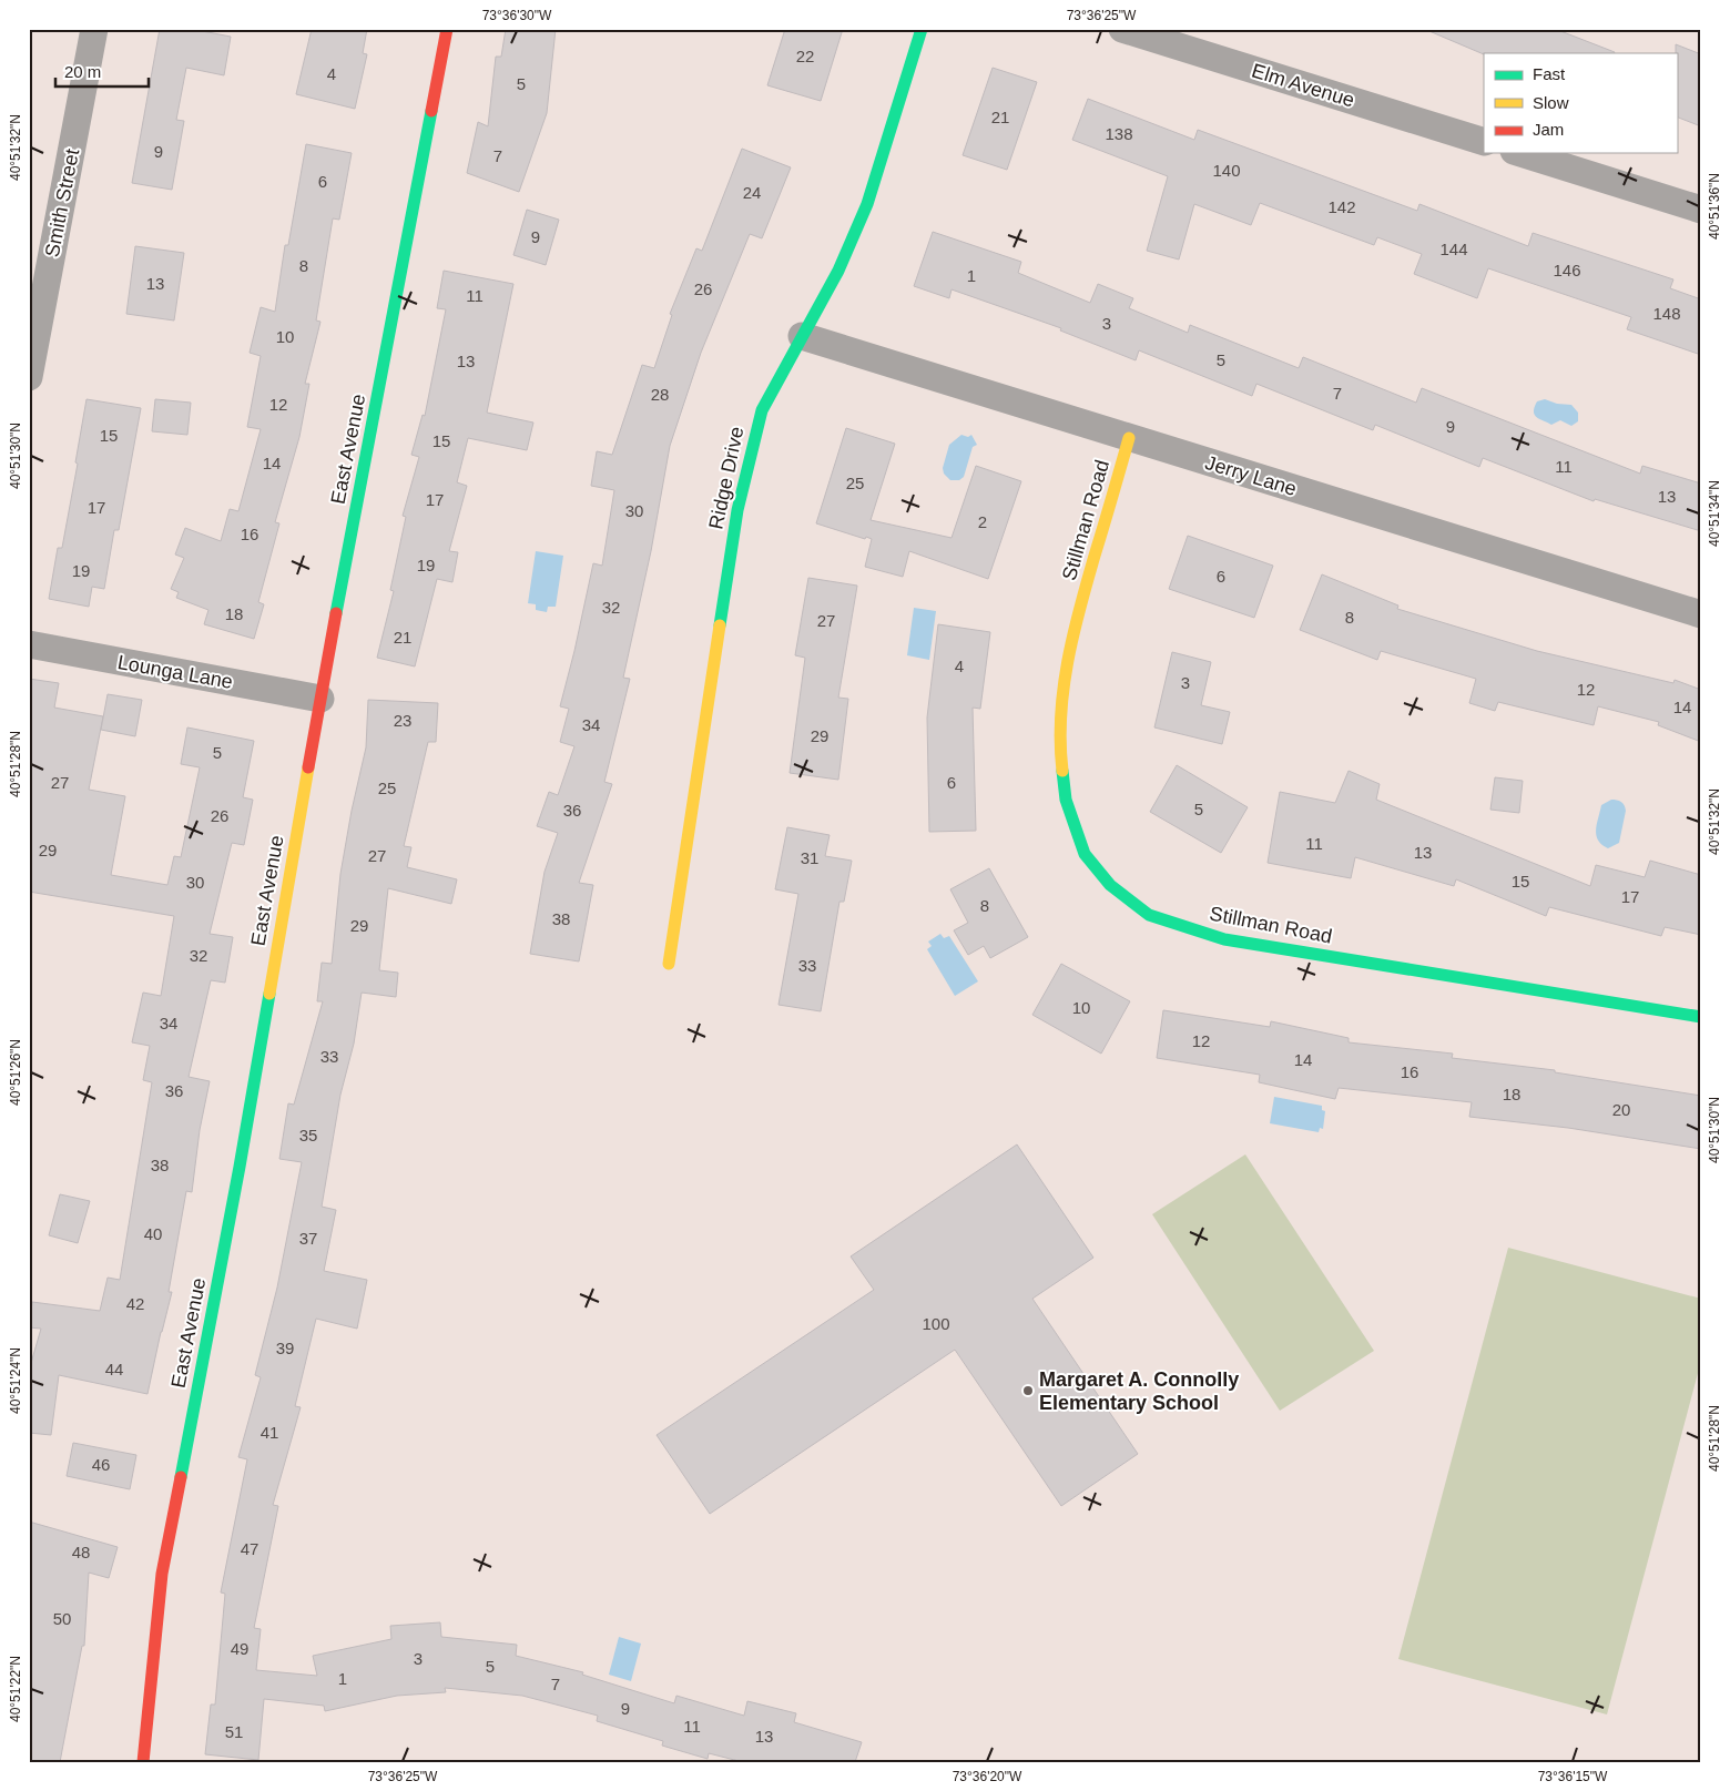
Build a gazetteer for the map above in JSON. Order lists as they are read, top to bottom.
{
  "streets": {
    "street": [
      "Elm Avenue",
      "Smith Street",
      "East Avenue",
      "Jerry Lane",
      "Ridge Drive",
      "Stillman Road",
      "Lounga Lane"
    ]
  },
  "crossings": [
    ["East Avenue", "Lounga Lane"],
    ["Jerry Lane", "Ridge Drive"],
    ["Jerry Lane", "Stillman Road"]
  ],
  "places": ["Margaret A. Connolly Elementary School"],
  "house_numbers": [
    "22",
    "4",
    "5",
    "21",
    "138",
    "9",
    "7",
    "140",
    "6",
    "24",
    "142",
    "9",
    "144",
    "8",
    "146",
    "1",
    "13",
    "26",
    "11",
    "148",
    "3",
    "10",
    "5",
    "13",
    "7",
    "28",
    "12",
    "9",
    "15",
    "15",
    "14",
    "11",
    "25",
    "13",
    "17",
    "17",
    "30",
    "2",
    "16",
    "19",
    "19",
    "6",
    "32",
    "18",
    "8",
    "27",
    "21",
    "4",
    "3",
    "12",
    "14",
    "23",
    "34",
    "29",
    "5",
    "27",
    "6",
    "25",
    "5",
    "36",
    "26",
    "11",
    "29",
    "13",
    "27",
    "31",
    "15",
    "30",
    "17",
    "8",
    "38",
    "29",
    "32",
    "33",
    "10",
    "34",
    "12",
    "33",
    "14",
    "16",
    "36",
    "18",
    "20",
    "35",
    "38",
    "40",
    "37",
    "42",
    "100",
    "39",
    "44",
    "41",
    "46",
    "47",
    "48",
    "50",
    "49",
    "3",
    "5",
    "1",
    "7",
    "9",
    "11",
    "51",
    "13"
  ],
  "legend": ["Fast", "Slow", "Jam"],
  "scale_bar": "20 m",
  "coordinates": [
    "73°36'30\"W",
    "73°36'25\"W",
    "40°51'32\"N",
    "40°51'36\"N",
    "40°51'30\"N",
    "40°51'34\"N",
    "40°51'28\"N",
    "40°51'26\"N",
    "40°51'24\"N",
    "40°51'22\"N",
    "73°36'20\"W",
    "73°36'15\"W"
  ]
}
